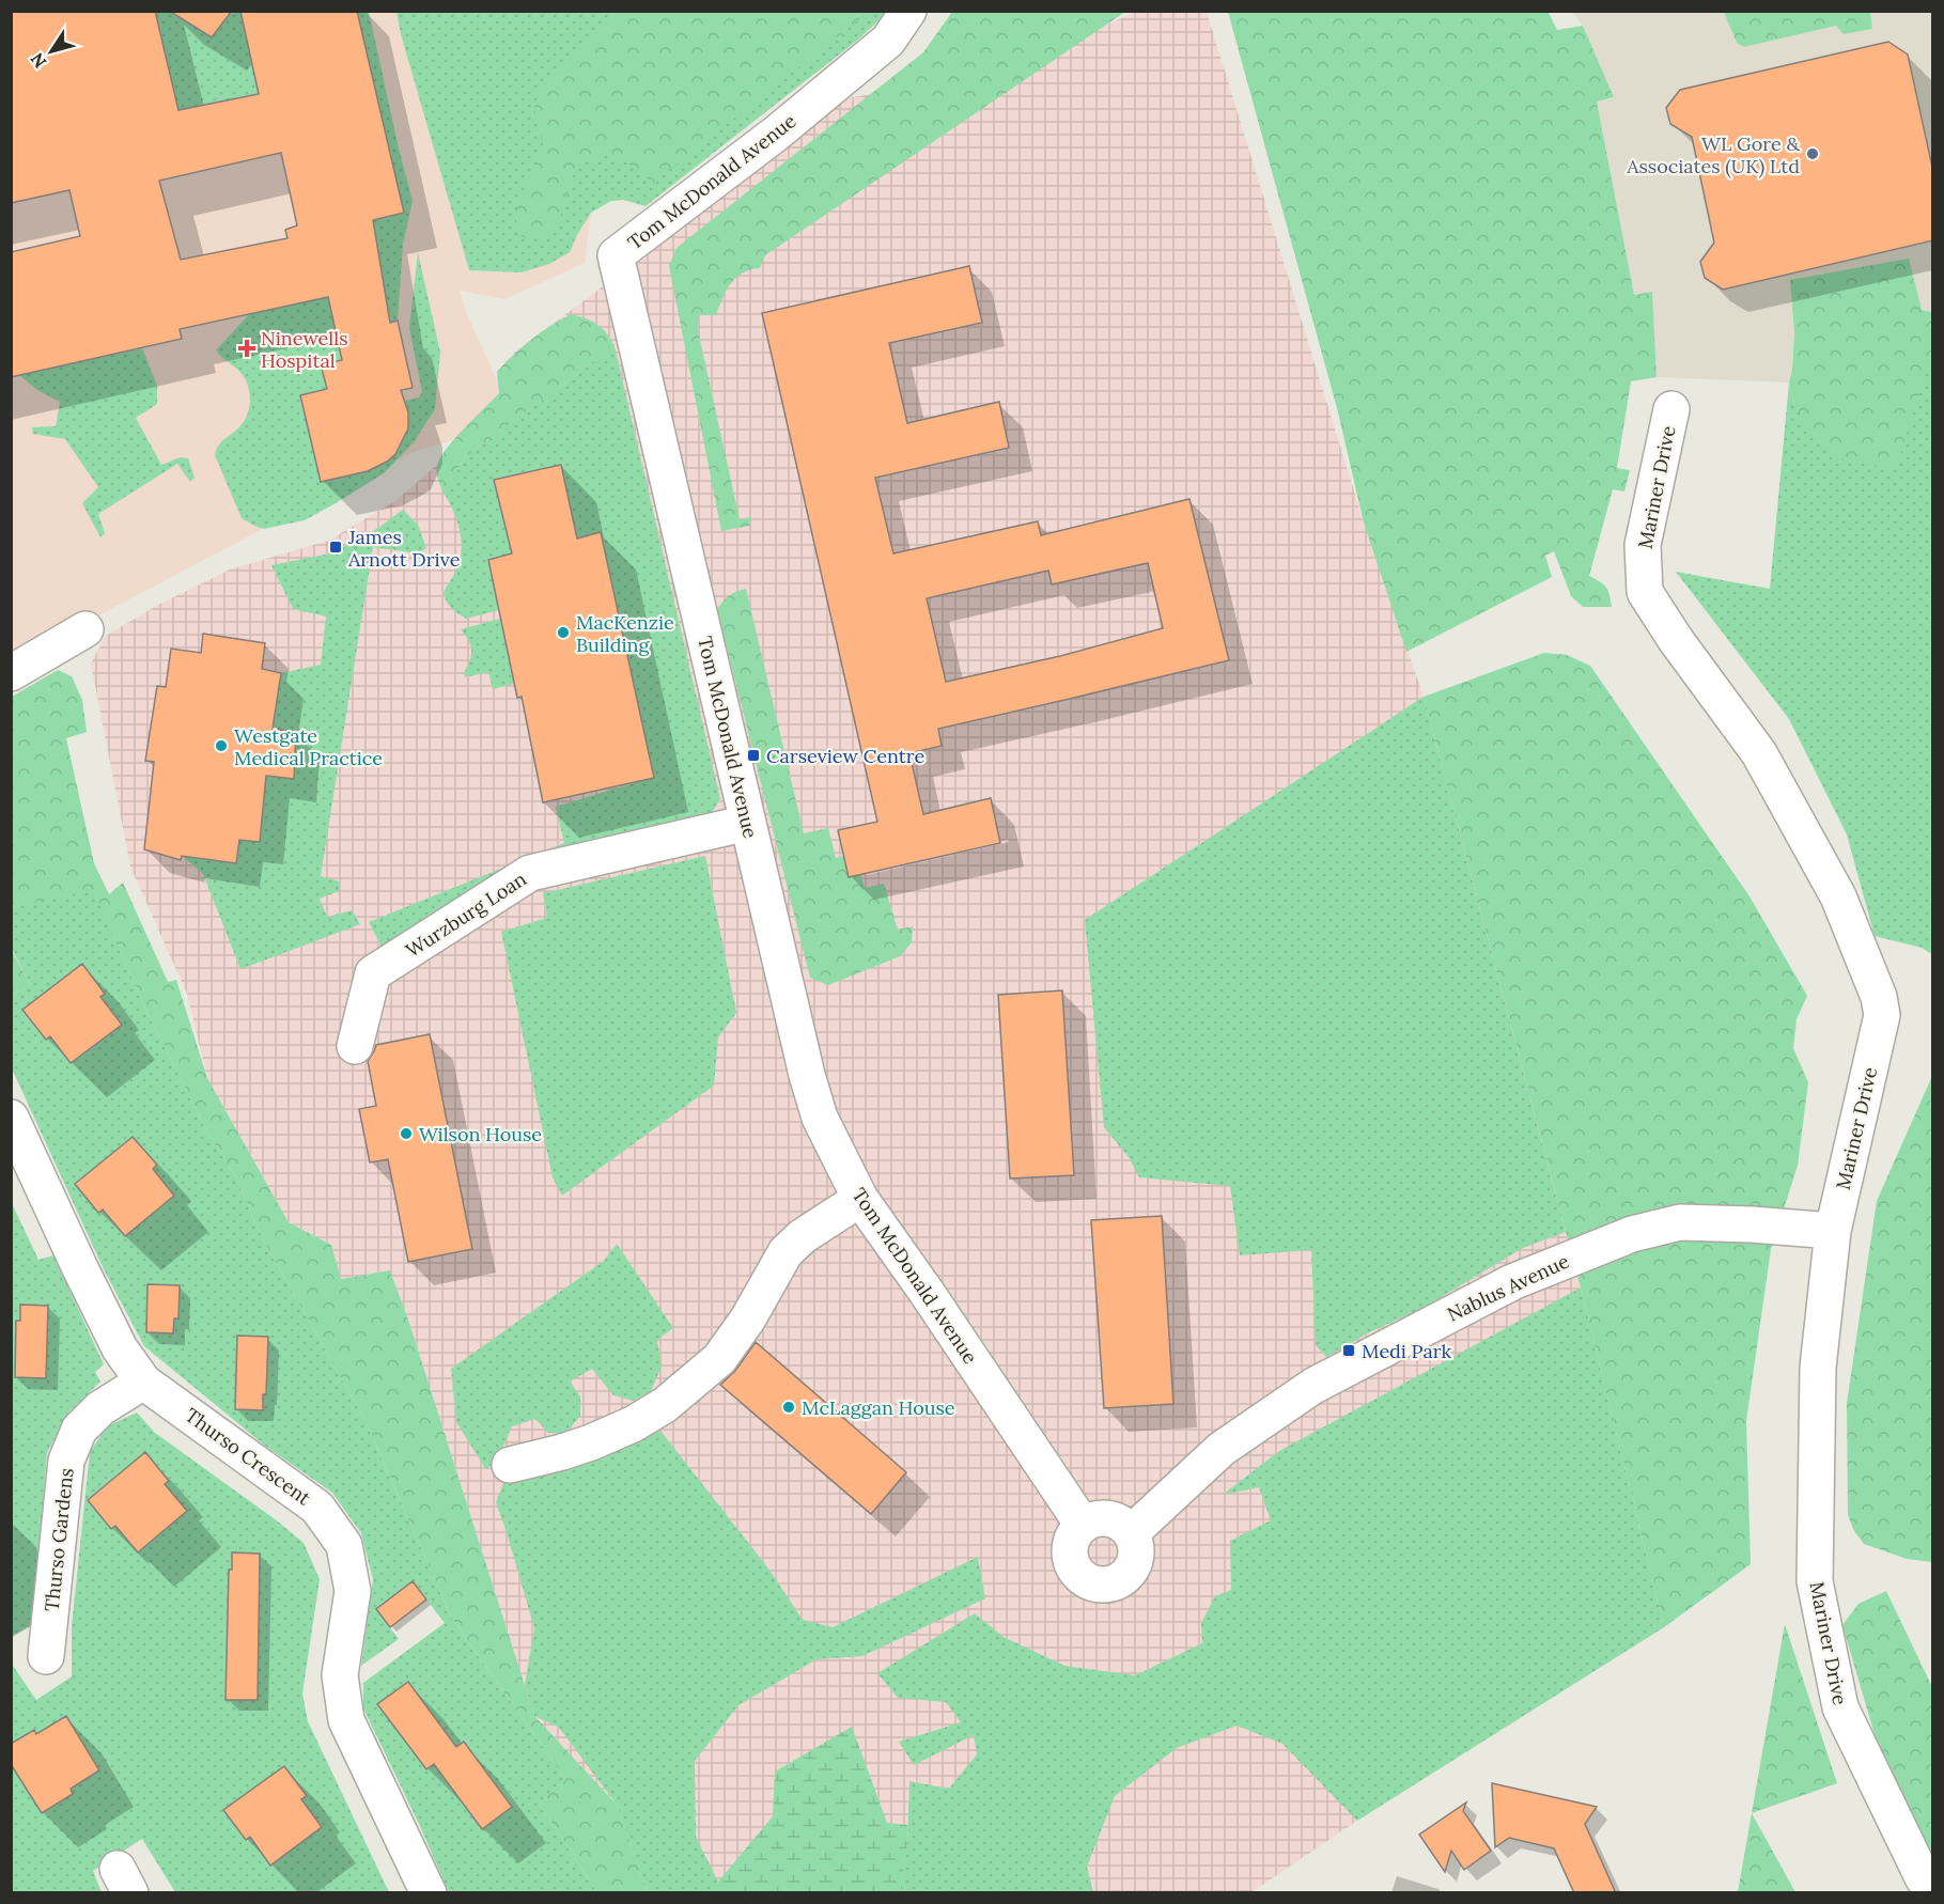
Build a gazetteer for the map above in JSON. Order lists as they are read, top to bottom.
{
  "streets": {
    "street": [
      "Tom McDonald Avenue",
      "Mariner Drive",
      "Wurzburg Loan",
      "Nablus Avenue",
      "Thurso Crescent",
      "Thurso Gardens"
    ]
  },
  "crossings": [
    ["Tom McDonald Avenue", "Wurzburg Loan"],
    ["Tom McDonald Avenue", "Nablus Avenue"],
    ["Mariner Drive", "Nablus Avenue"],
    ["Thurso Crescent", "Thurso Gardens"]
  ],
  "places": {
    "other": [
      "WL Gore & Associates (UK) Ltd",
      "MacKenzie Building",
      "Westgate Medical Practice",
      "Wilson House",
      "McLaggan House"
    ],
    "health": ["Ninewells Hospital"],
    "transit": ["James Arnott Drive", "Carseview Centre", "Medi Park"]
  },
  "north": "bottom left"
}
